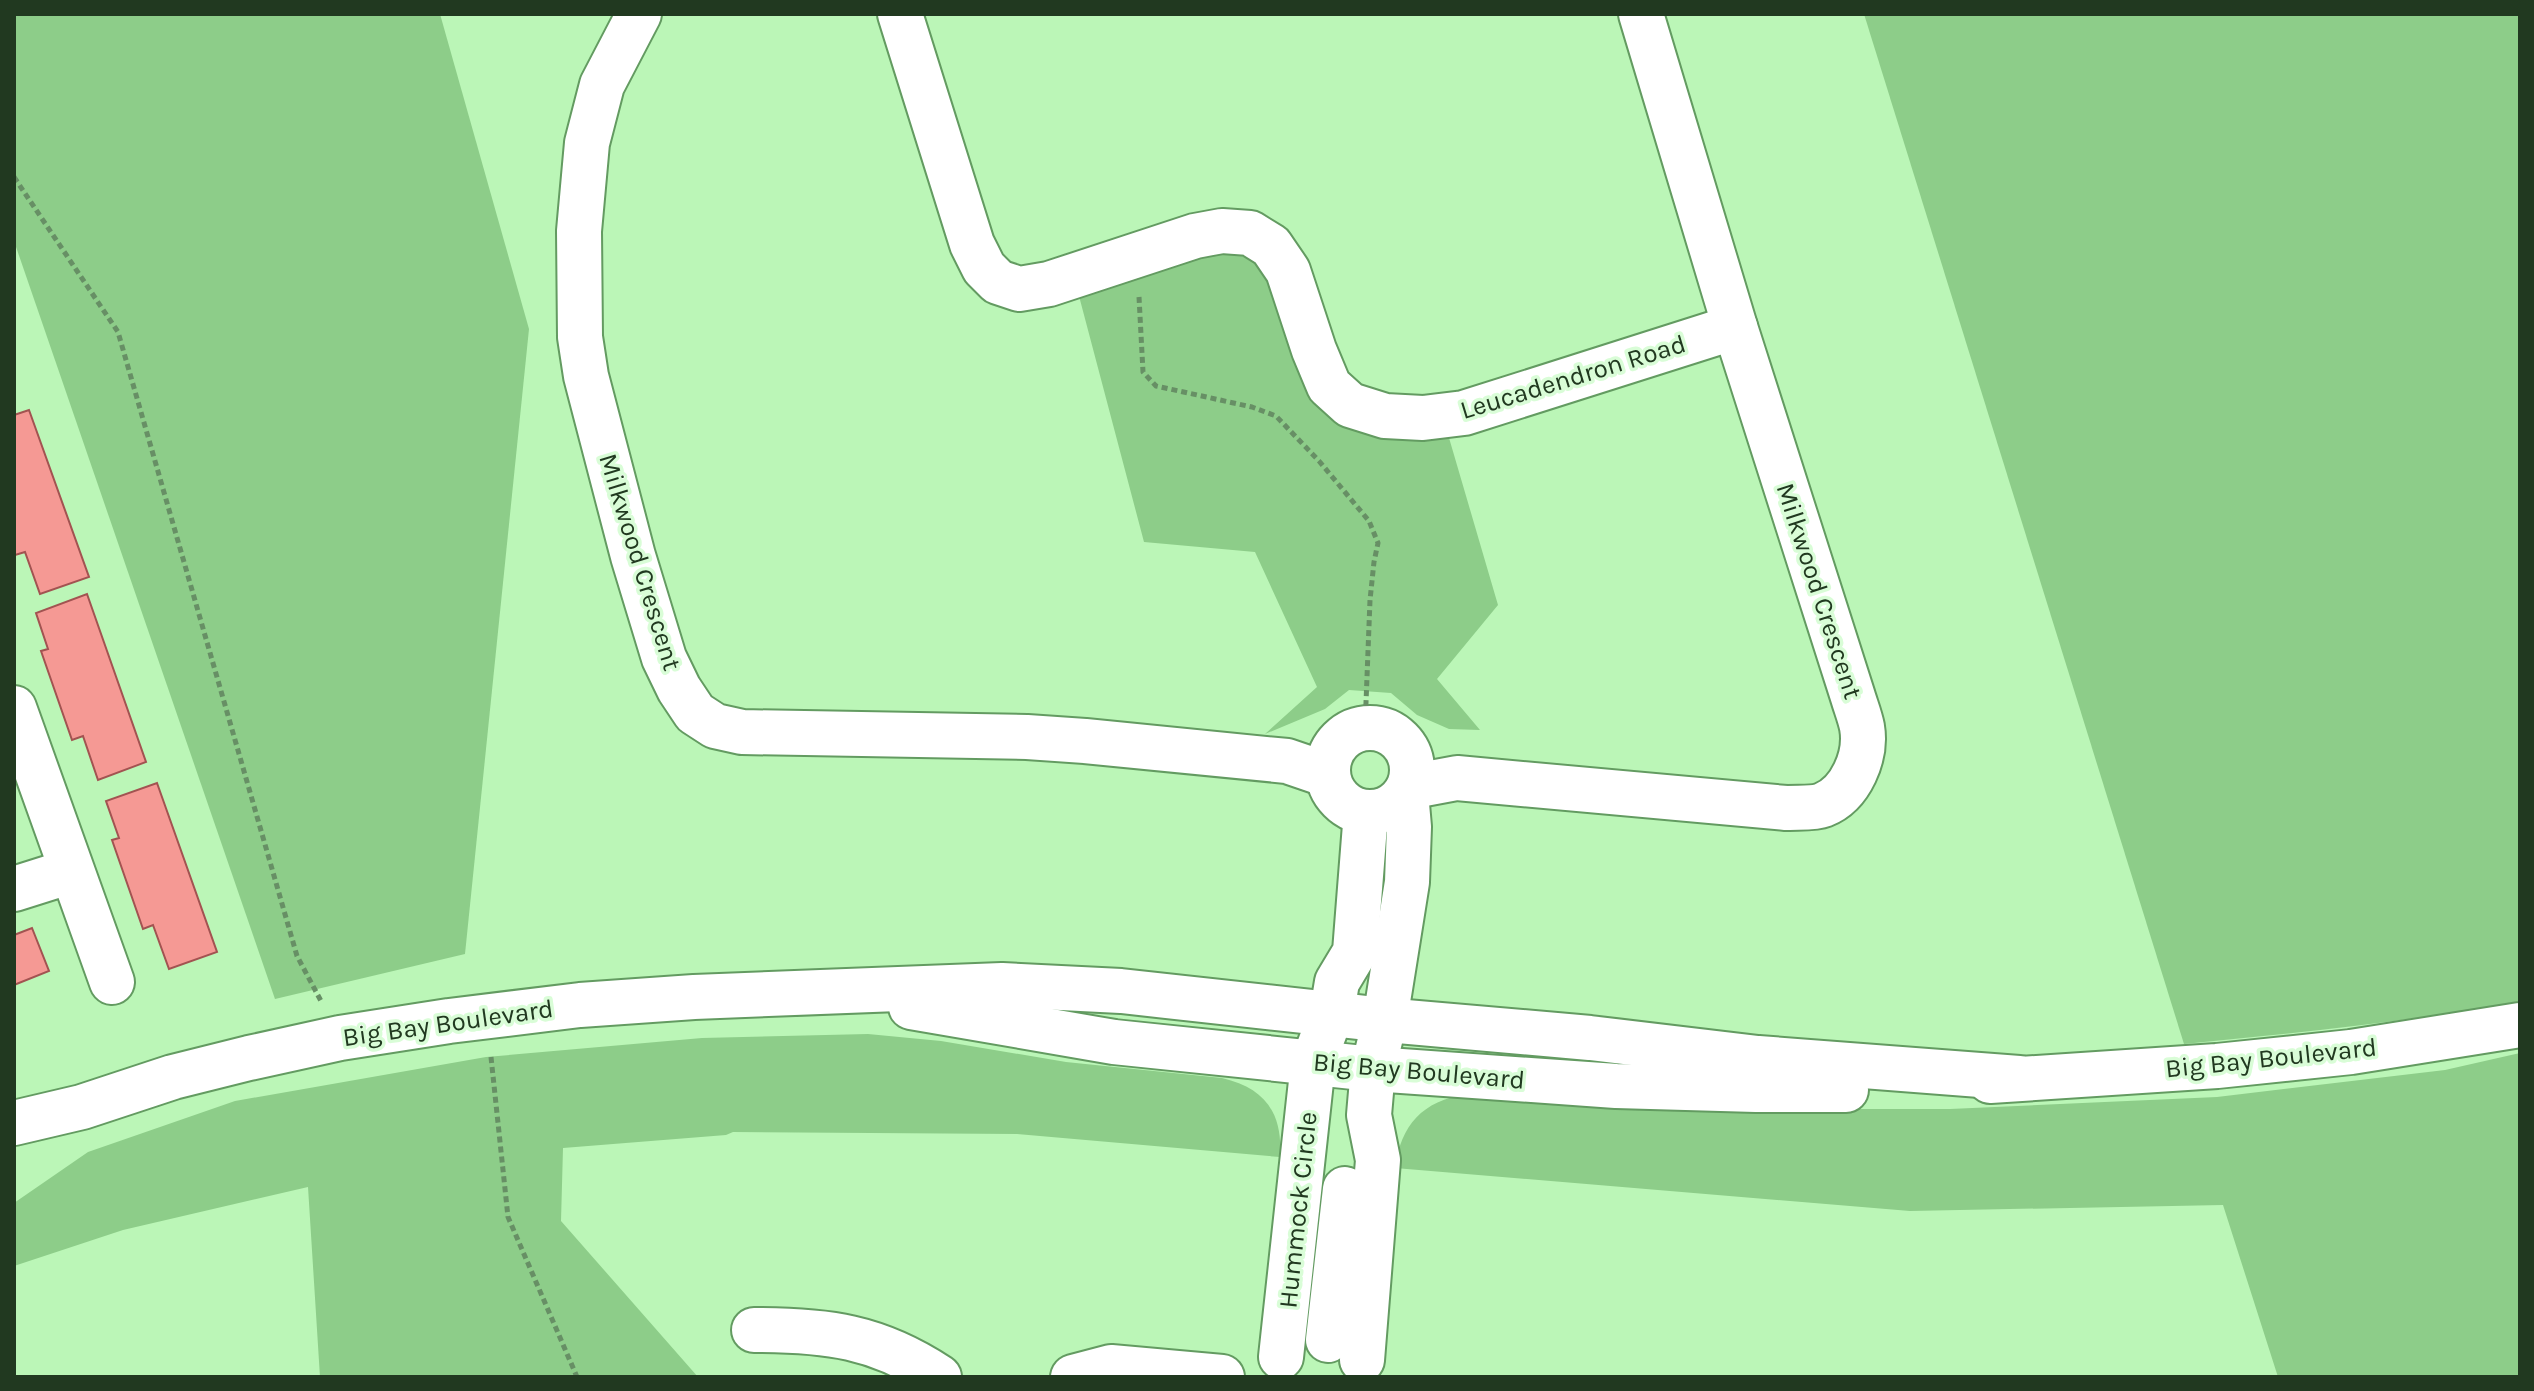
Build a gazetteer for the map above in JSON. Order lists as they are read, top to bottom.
{
  "streets": {
    "street": [
      "Leucadendron Road",
      "Milkwood Crescent",
      "Big Bay Boulevard",
      "Hummock Circle"
    ]
  },
  "crossings": [
    ["Leucadendron Road", "Milkwood Crescent"],
    ["Big Bay Boulevard", "Hummock Circle"]
  ]
}
